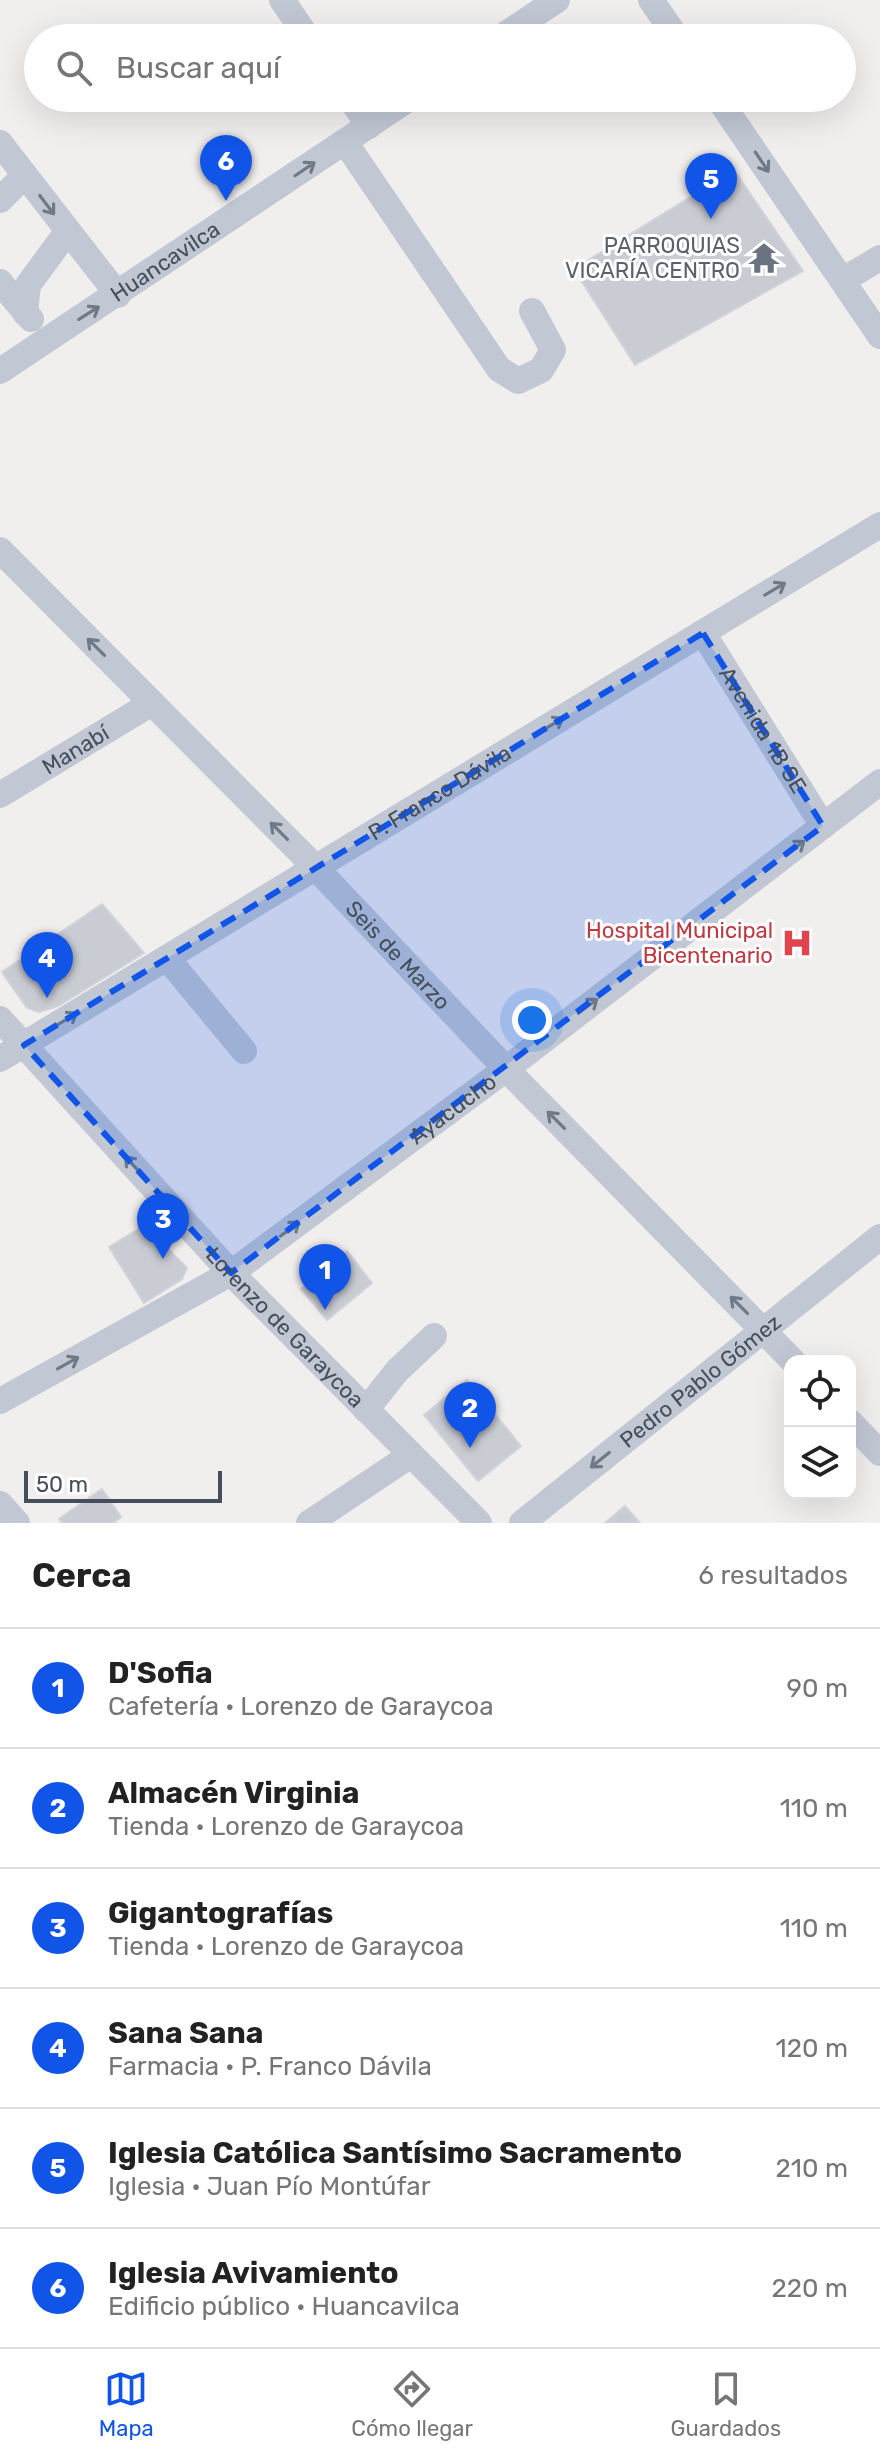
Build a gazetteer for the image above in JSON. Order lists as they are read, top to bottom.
{
  "streets": {
    "street": [
      "Huancavilca",
      "Avenida 1B SE",
      "Manabí",
      "P. Franco Dávila",
      "Seis de Marzo",
      "Ayacucho",
      "Lorenzo de Garaycoa",
      "Pedro Pablo Gómez"
    ]
  },
  "crossings": [
    ["Avenida 1B SE", "P. Franco Dávila"],
    ["Avenida 1B SE", "Ayacucho"],
    ["Manabí", "Seis de Marzo"],
    ["P. Franco Dávila", "Seis de Marzo"],
    ["P. Franco Dávila", "Lorenzo de Garaycoa"],
    ["Seis de Marzo", "Ayacucho"],
    ["Seis de Marzo", "Pedro Pablo Gómez"],
    ["Ayacucho", "Lorenzo de Garaycoa"]
  ],
  "one_way": [
    "Huancavilca",
    "P. Franco Dávila",
    "Seis de Marzo",
    "Ayacucho",
    "Pedro Pablo Gómez"
  ],
  "places": {
    "temple": ["PARROQUIAS VICARÍA CENTRO"],
    "hospital": ["Hospital Municipal Bicentenario"]
  },
  "scale_bar": "50 m",
  "page": {
    "search": "Buscar aquí",
    "pins": [
      "6",
      "5",
      "4",
      "3",
      "1",
      "2"
    ],
    "scale": "50 m",
    "heading": ["Cerca", "6 resultados"],
    "list": [
      {
        "mark": "1",
        "name": "D'Sofia",
        "note": "Cafetería · Lorenzo de Garaycoa",
        "value": "90 m"
      },
      {
        "mark": "2",
        "name": "Almacén Virginia",
        "note": "Tienda · Lorenzo de Garaycoa",
        "value": "110 m"
      },
      {
        "mark": "3",
        "name": "Gigantografías",
        "note": "Tienda · Lorenzo de Garaycoa",
        "value": "110 m"
      },
      {
        "mark": "4",
        "name": "Sana Sana",
        "note": "Farmacia · P. Franco Dávila",
        "value": "120 m"
      },
      {
        "mark": "5",
        "name": "Iglesia Católica Santísimo Sacramento",
        "note": "Iglesia · Juan Pío Montúfar",
        "value": "210 m"
      },
      {
        "mark": "6",
        "name": "Iglesia Avivamiento",
        "note": "Edificio público · Huancavilca",
        "value": "220 m"
      }
    ],
    "nav": ["Mapa", "Cómo llegar", "Guardados"]
  }
}
